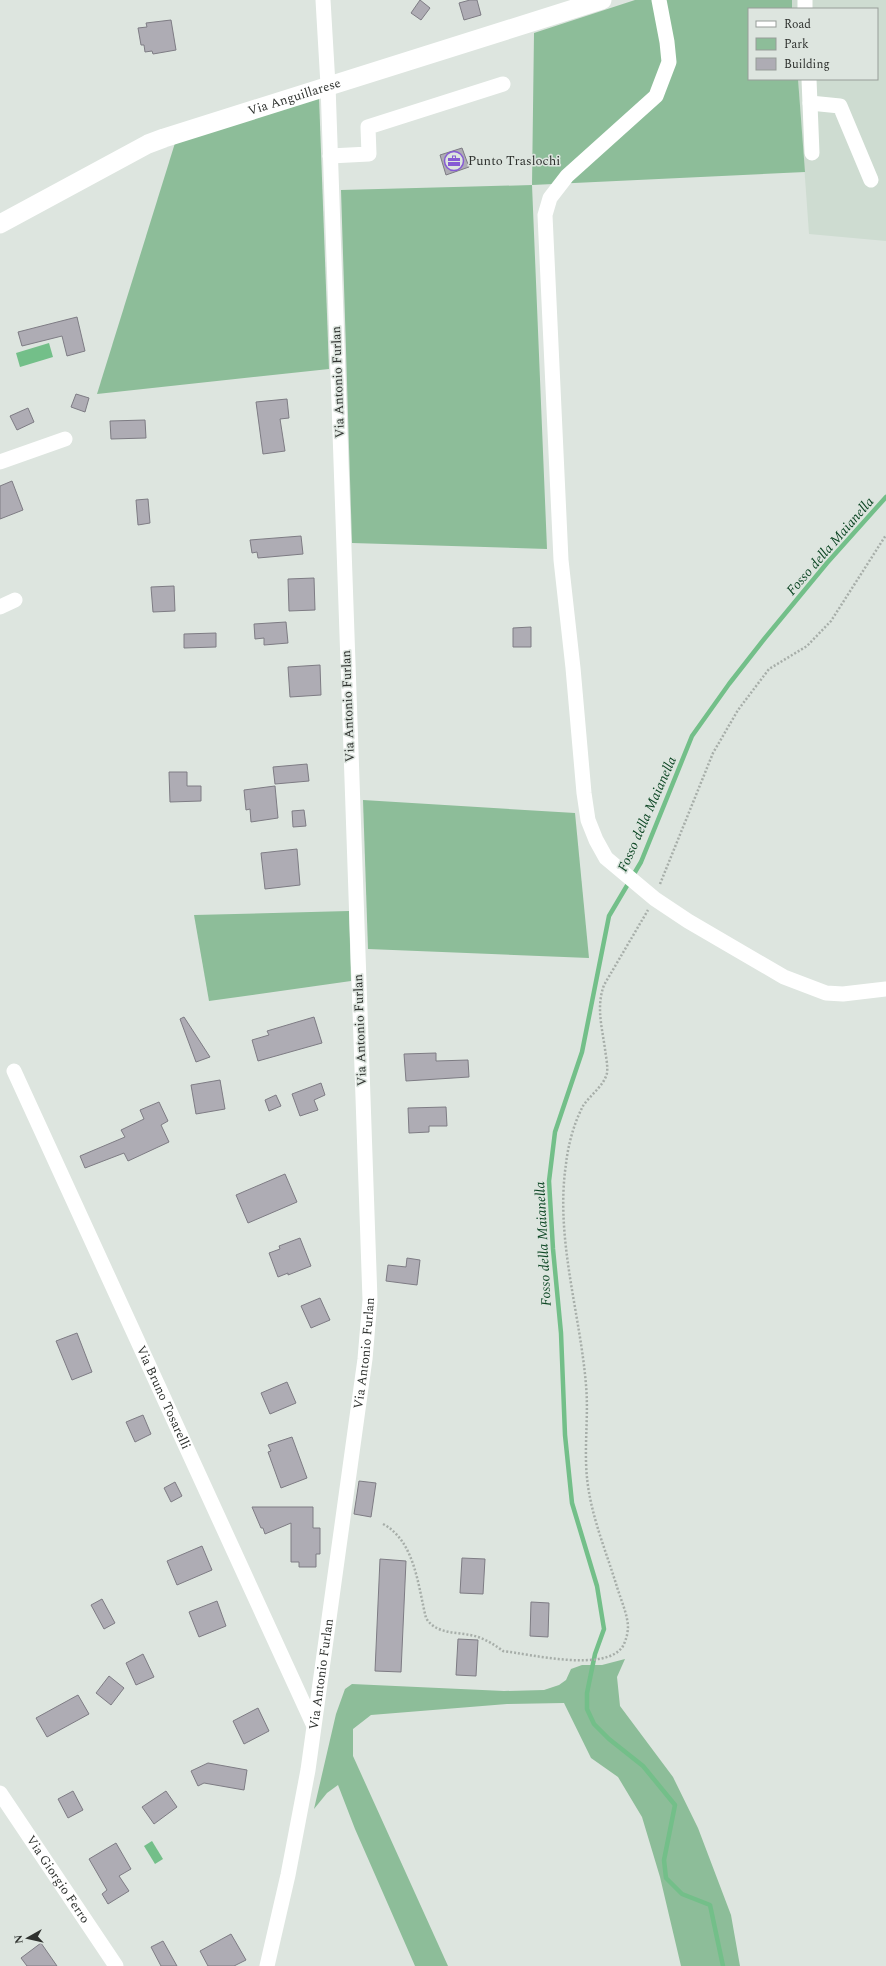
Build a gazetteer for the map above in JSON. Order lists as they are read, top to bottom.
{
  "streets": {
    "main road": ["Via Anguillarese"],
    "street": ["Via Antonio Furlan", "Via Bruno Tosarelli", "Via Giorgio Ferro"]
  },
  "crossings": [
    ["Via Anguillarese", "Via Antonio Furlan"],
    ["Via Antonio Furlan", "Via Bruno Tosarelli"]
  ],
  "water": ["Fosso della Maianella"],
  "places": {
    "office": ["Punto Traslochi"]
  },
  "legend": ["Road", "Park", "Building"],
  "north": "left"
}
